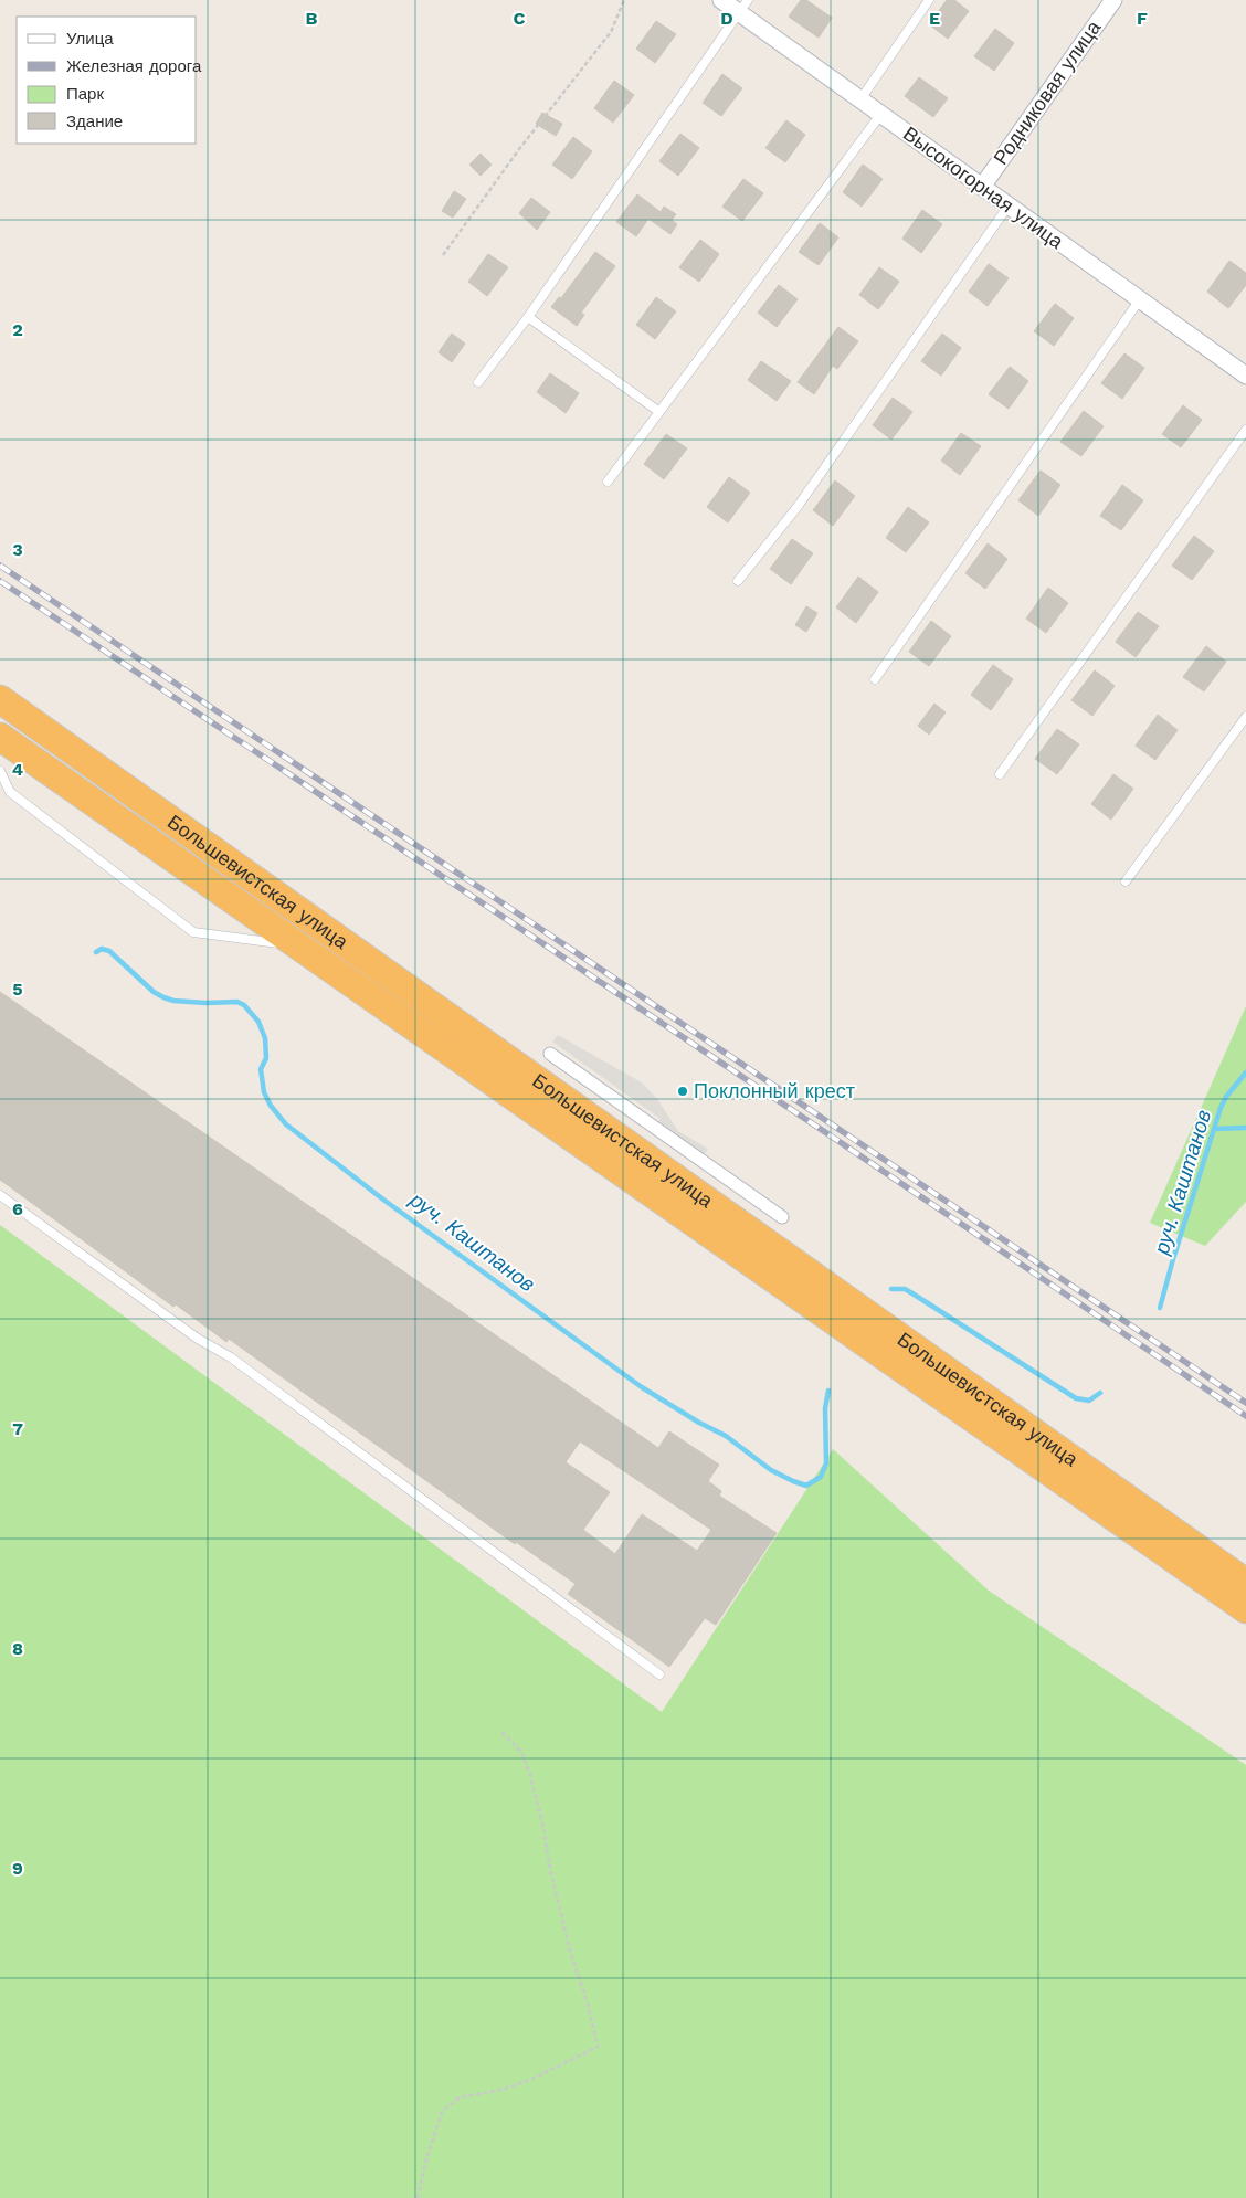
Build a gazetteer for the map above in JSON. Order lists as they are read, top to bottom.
{
  "streets": {
    "highway": ["Большевистская улица"],
    "street": ["Родниковая улица", "Высокогорная улица"]
  },
  "crossings": [
    ["Родниковая улица", "Высокогорная улица"]
  ],
  "water": ["руч. Каштанов"],
  "places": ["Поклонный крест"],
  "legend": [
    "Улица",
    "Железная дорога",
    "Парк",
    "Здание"
  ],
  "grid": {
    "columns": [
      "B",
      "C",
      "D",
      "E",
      "F"
    ],
    "rows": [
      "2",
      "3",
      "4",
      "5",
      "6",
      "7",
      "8",
      "9"
    ]
  }
}
